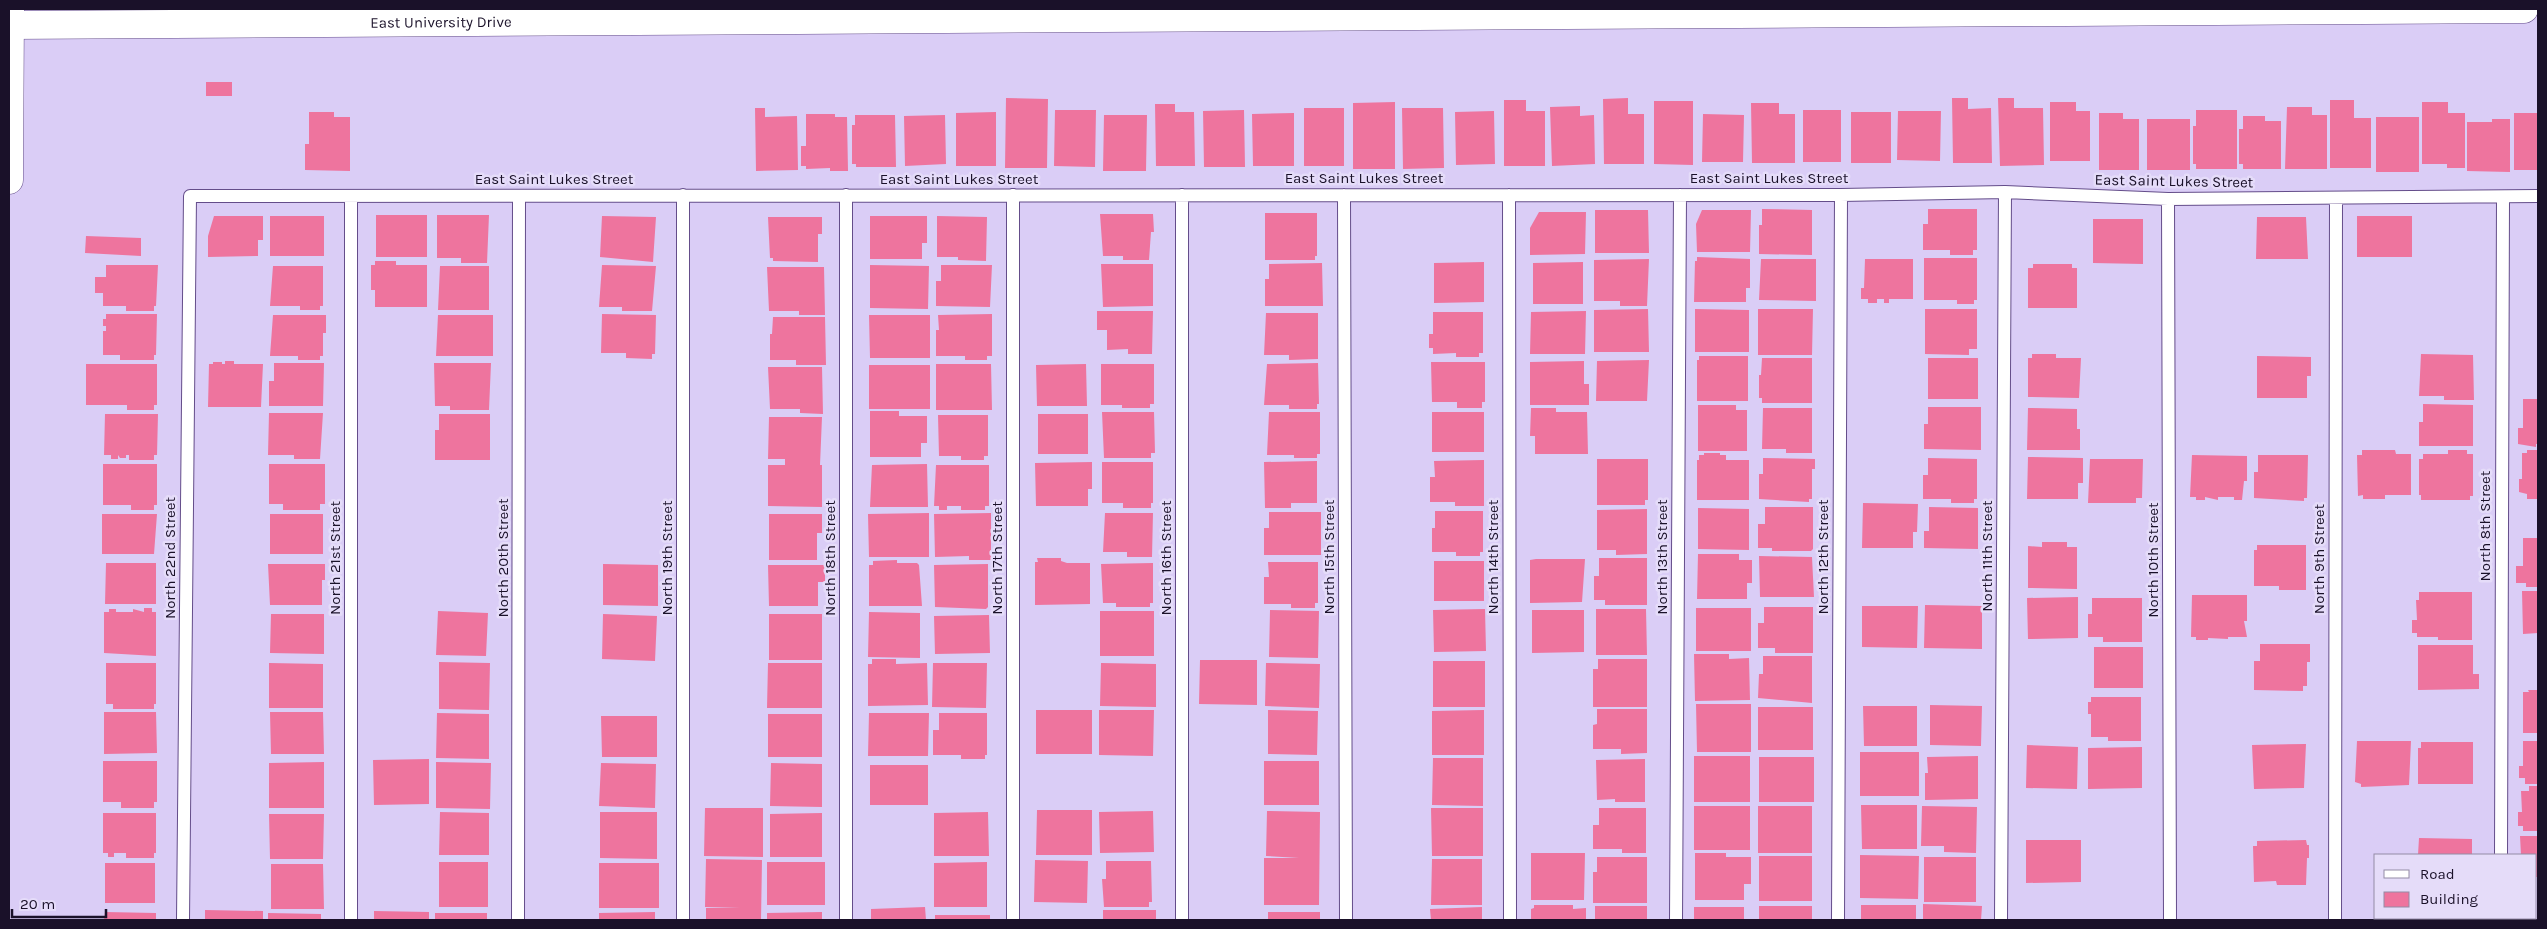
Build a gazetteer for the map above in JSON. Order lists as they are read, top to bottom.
{
  "streets": {
    "main road": ["East University Drive"],
    "lane": [
      "East Saint Lukes Street",
      "North 8th Street",
      "North 11th Street",
      "North 15th Street",
      "North 14th Street",
      "North 13th Street",
      "North 12th Street",
      "North 22nd Street",
      "North 21st Street",
      "North 20th Street",
      "North 19th Street",
      "North 18th Street",
      "North 17th Street",
      "North 16th Street",
      "North 9th Street",
      "North 10th Street"
    ]
  },
  "crossings": [
    ["East Saint Lukes Street", "North 8th Street"],
    ["East Saint Lukes Street", "North 11th Street"],
    ["East Saint Lukes Street", "North 15th Street"],
    ["East Saint Lukes Street", "North 14th Street"],
    ["East Saint Lukes Street", "North 13th Street"],
    ["East Saint Lukes Street", "North 12th Street"],
    ["East Saint Lukes Street", "North 22nd Street"],
    ["East Saint Lukes Street", "North 21st Street"],
    ["East Saint Lukes Street", "North 20th Street"],
    ["East Saint Lukes Street", "North 19th Street"],
    ["East Saint Lukes Street", "North 18th Street"],
    ["East Saint Lukes Street", "North 17th Street"],
    ["East Saint Lukes Street", "North 16th Street"],
    ["East Saint Lukes Street", "North 9th Street"],
    ["East Saint Lukes Street", "North 10th Street"]
  ],
  "legend": ["Road", "Building"],
  "scale_bar": "20 m"
}
